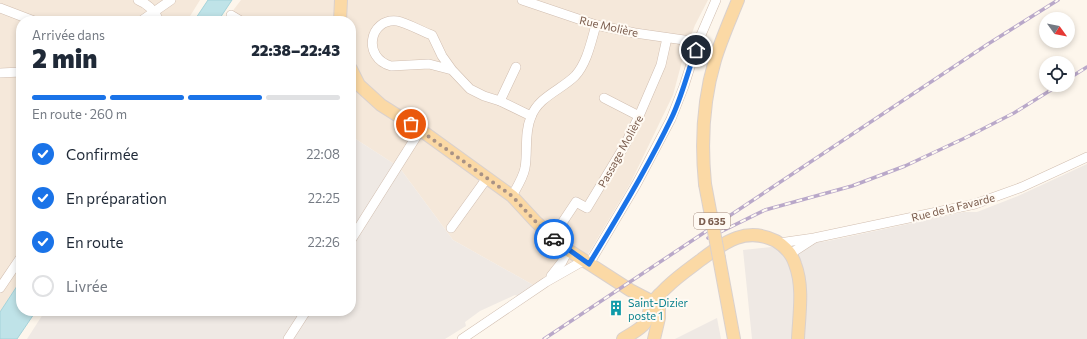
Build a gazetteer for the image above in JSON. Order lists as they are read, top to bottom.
{
  "streets": {
    "main road": ["D 635"],
    "street": ["Rue Molière", "Passage Molière", "Rue de la Favarde"]
  },
  "crossings": [
    ["Rue Molière", "Passage Molière"]
  ],
  "places": {
    "building": ["Saint-Dizier poste 1"]
  },
  "north": "bottom right",
  "page": {
    "heading": ["2 min", "Arrivée dans", "22:38–22:43"],
    "bar": "En route · 260 m",
    "list": [
      ["Confirmée", "22:08"],
      ["En préparation", "22:25"],
      ["En route", "22:26"],
      "Livrée"
    ]
  }
}
